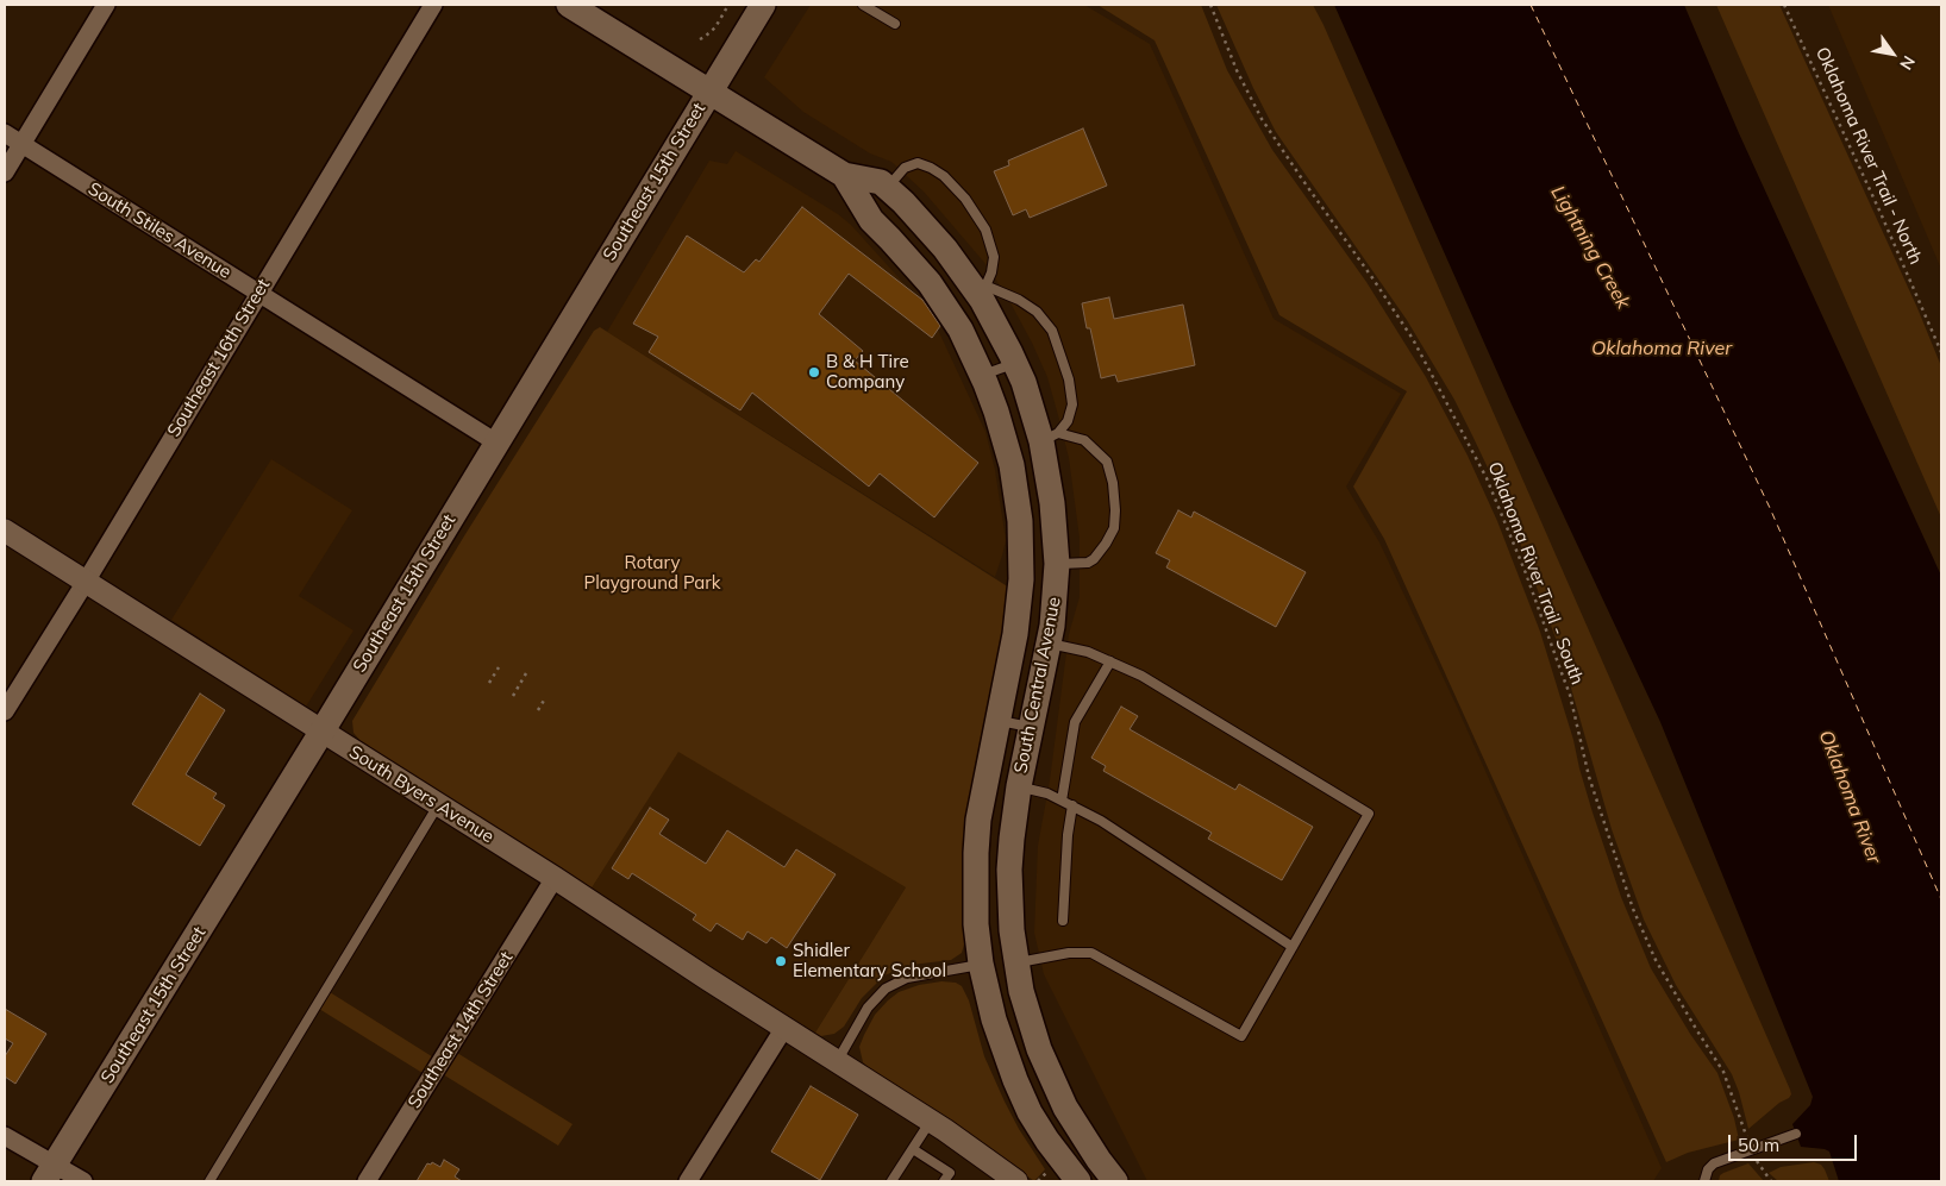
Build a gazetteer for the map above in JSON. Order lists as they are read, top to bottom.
{
  "streets": {
    "main road": ["Southeast 15th Street", "South Central Avenue"],
    "street": [
      "South Stiles Avenue",
      "Southeast 16th Street",
      "South Byers Avenue",
      "Southeast 14th Street"
    ],
    "path": ["Oklahoma River Trail - North", "Oklahoma River Trail - South"]
  },
  "crossings": [
    ["Southeast 15th Street", "South Stiles Avenue"],
    ["Southeast 15th Street", "South Central Avenue"],
    ["Southeast 15th Street", "South Byers Avenue"],
    ["South Stiles Avenue", "Southeast 16th Street"],
    ["Southeast 16th Street", "South Byers Avenue"],
    ["South Byers Avenue", "Southeast 14th Street"]
  ],
  "water": ["Lightning Creek", "Oklahoma River"],
  "parks": ["Rotary Playground Park"],
  "places": ["B & H Tire Company", "Shidler Elementary School"],
  "scale_bar": "50 m",
  "north": "bottom right"
}
